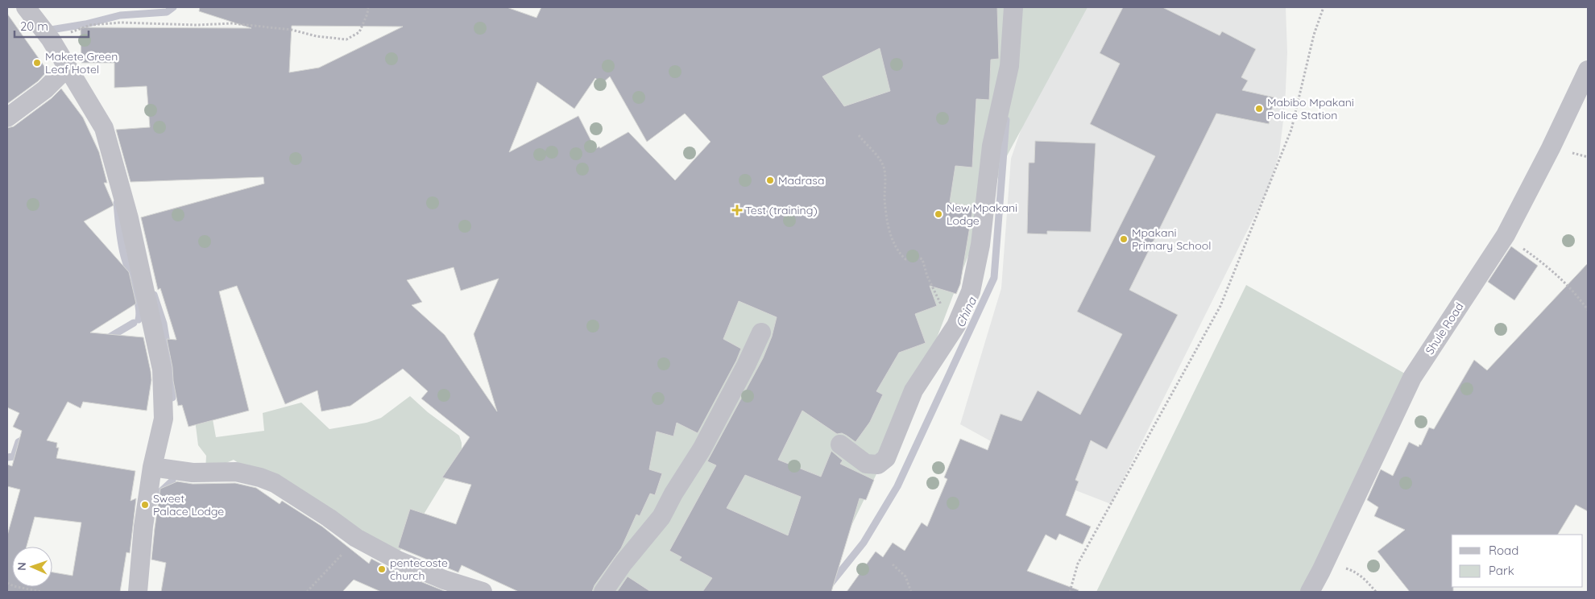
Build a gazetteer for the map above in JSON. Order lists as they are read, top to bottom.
{
  "streets": {
    "street": ["Shule Road"]
  },
  "water": ["China"],
  "places": {
    "other": [
      "Makete Green Leaf Hotel",
      "Mabibo Mpakani Police Station",
      "Madrasa",
      "New Mpakani Lodge",
      "Mpakani Primary School",
      "Sweet Palace Lodge",
      "pentecoste church"
    ],
    "health": ["Test (training)"]
  },
  "legend": ["Road", "Park"],
  "scale_bar": "20 m",
  "north": "left"
}
